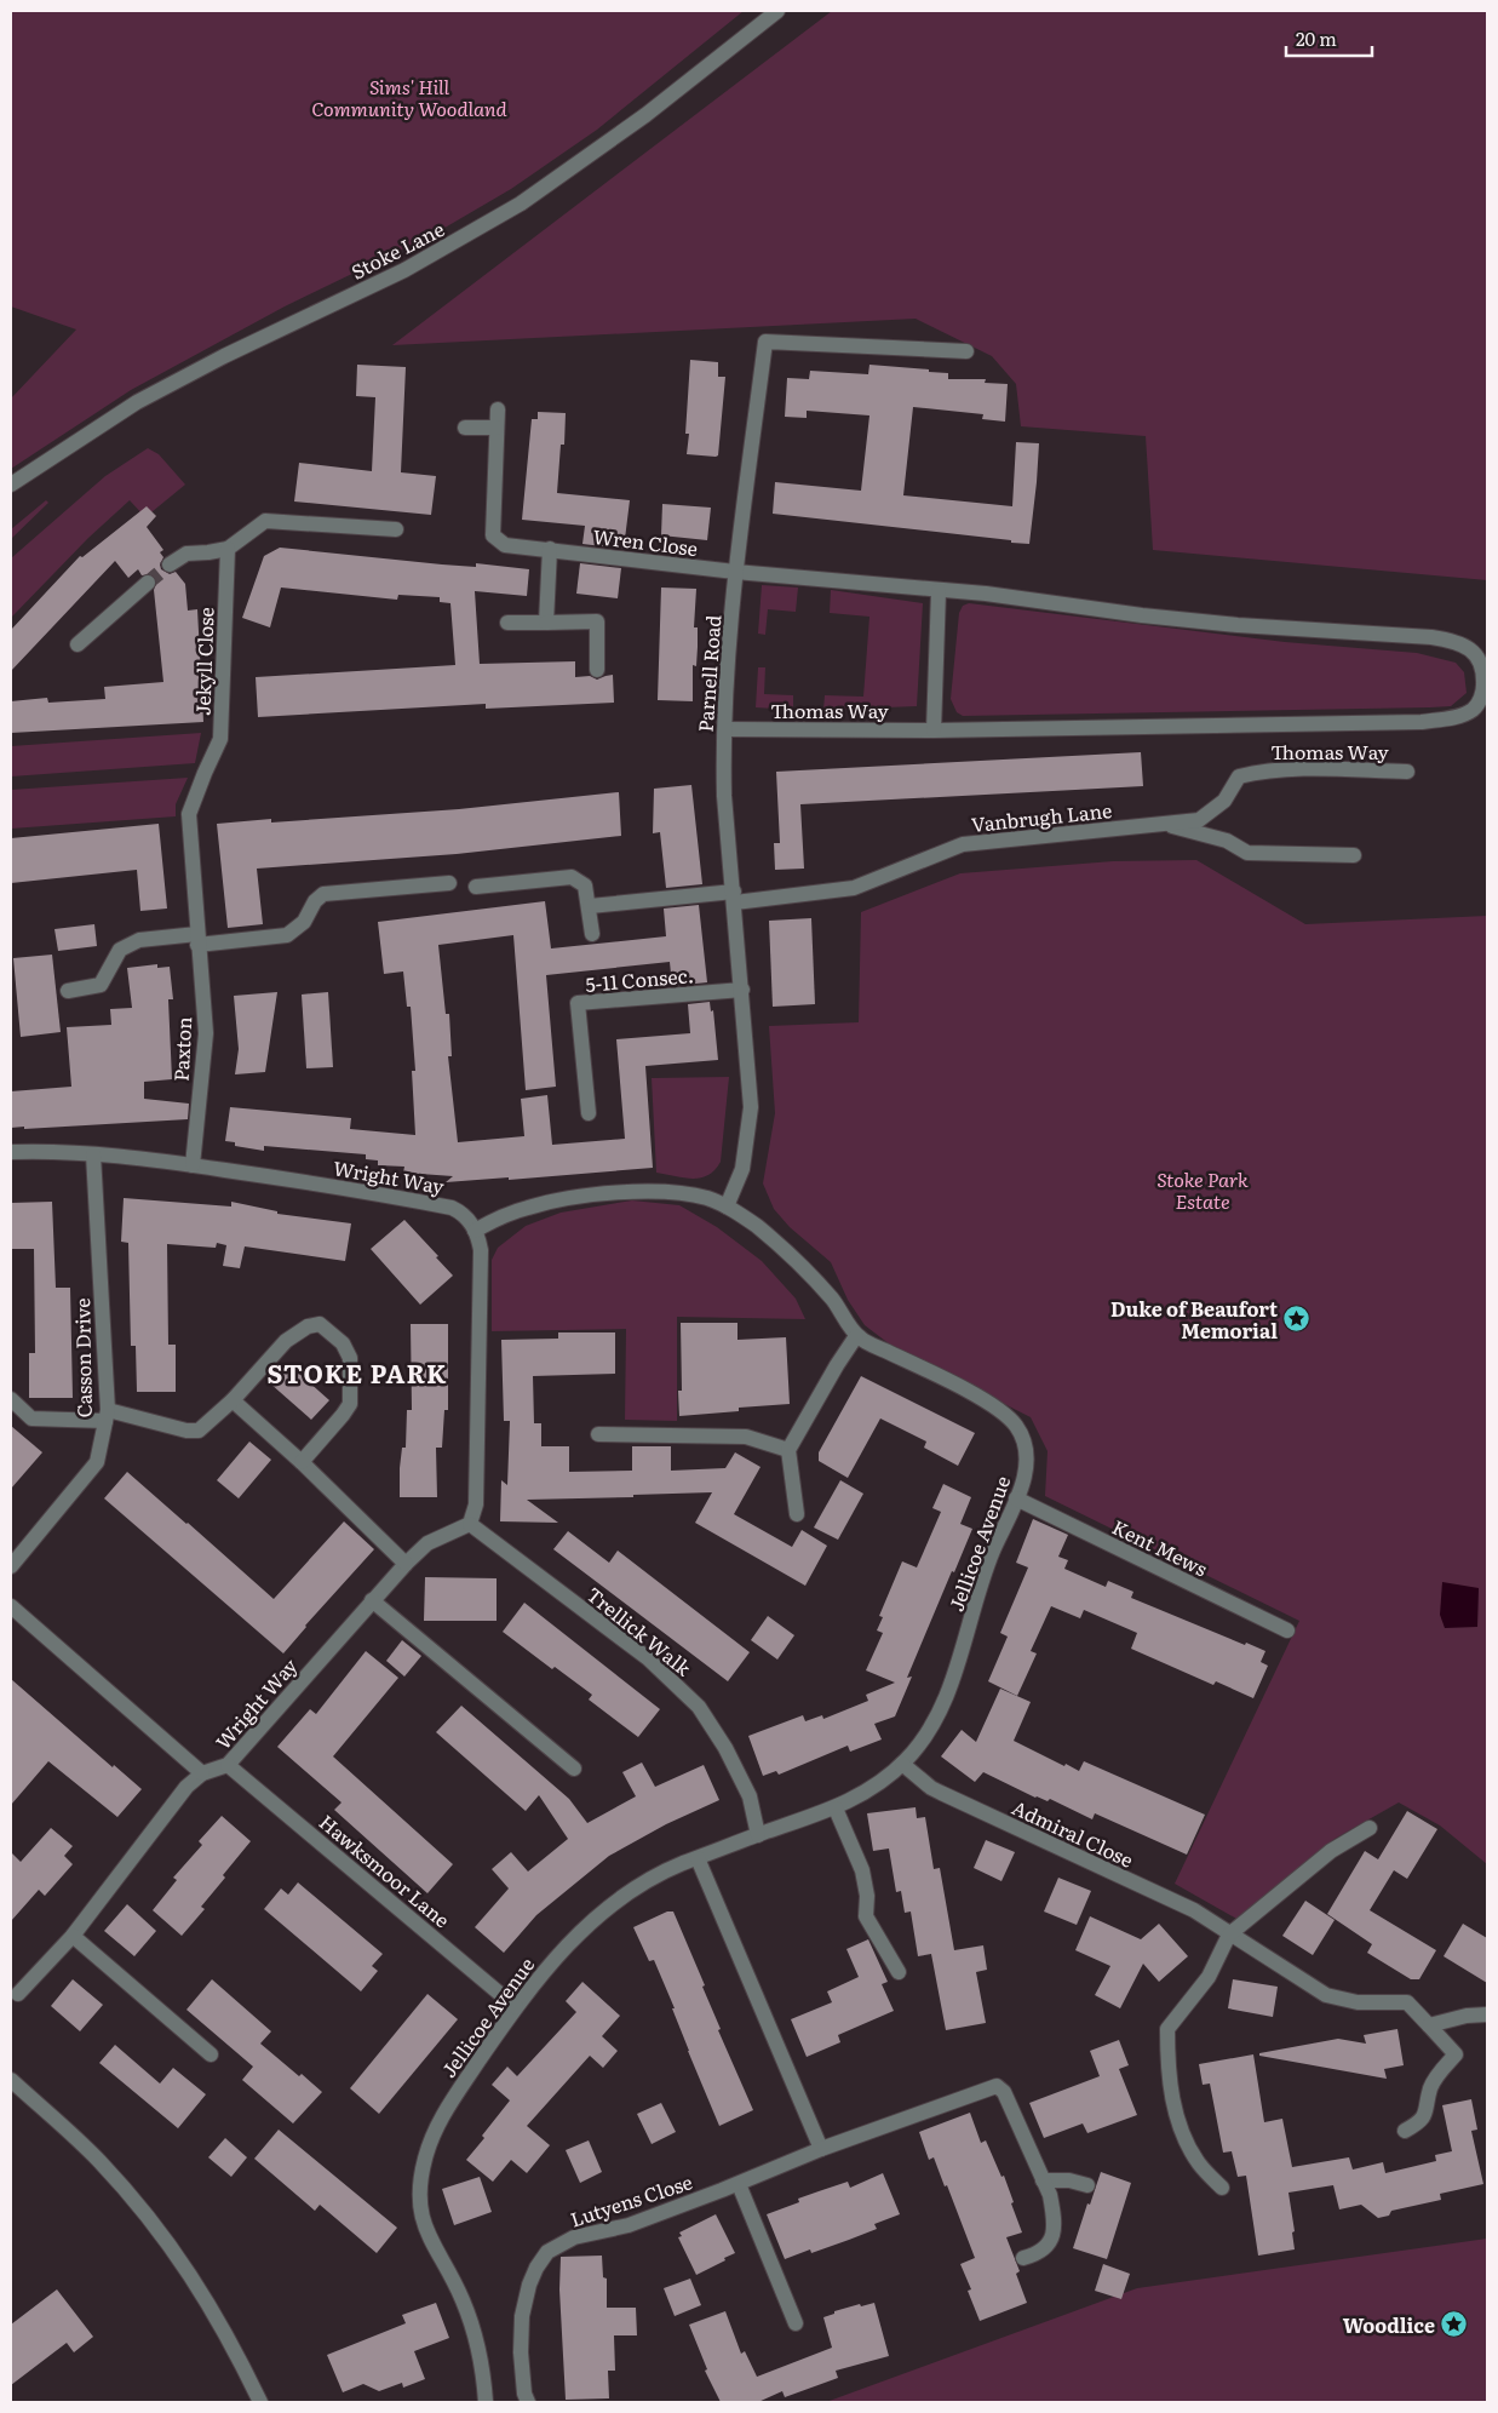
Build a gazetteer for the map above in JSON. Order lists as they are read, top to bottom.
{
  "streets": {
    "street": [
      "Stoke Lane",
      "Wren Close",
      "Jekyll Close",
      "Parnell Road",
      "Thomas Way",
      "Vanbrugh Lane",
      "5-11 Consec.",
      "Paxton",
      "Wright Way",
      "Casson Drive",
      "Jellicoe Avenue",
      "Kent Mews",
      "Trellick Walk",
      "Admiral Close",
      "Hawksmoor Lane",
      "Lutyens Close"
    ]
  },
  "crossings": [
    ["Wren Close", "Parnell Road"],
    ["Jekyll Close", "Paxton"],
    ["Parnell Road", "Thomas Way"],
    ["Parnell Road", "Vanbrugh Lane"],
    ["Parnell Road", "5-11 Consec."],
    ["Thomas Way", "Vanbrugh Lane"],
    ["Paxton", "Wright Way"],
    ["Wright Way", "Casson Drive"],
    ["Wright Way", "Trellick Walk"],
    ["Wright Way", "Hawksmoor Lane"],
    ["Jellicoe Avenue", "Kent Mews"],
    ["Jellicoe Avenue", "Trellick Walk"],
    ["Jellicoe Avenue", "Admiral Close"],
    ["Jellicoe Avenue", "Hawksmoor Lane"]
  ],
  "districts": ["STOKE PARK"],
  "parks": ["Sims' Hill Community Woodland", "Stoke Park Estate"],
  "places": {
    "place": ["Duke of Beaufort Memorial", "Woodlice"]
  },
  "scale_bar": "20 m"
}
